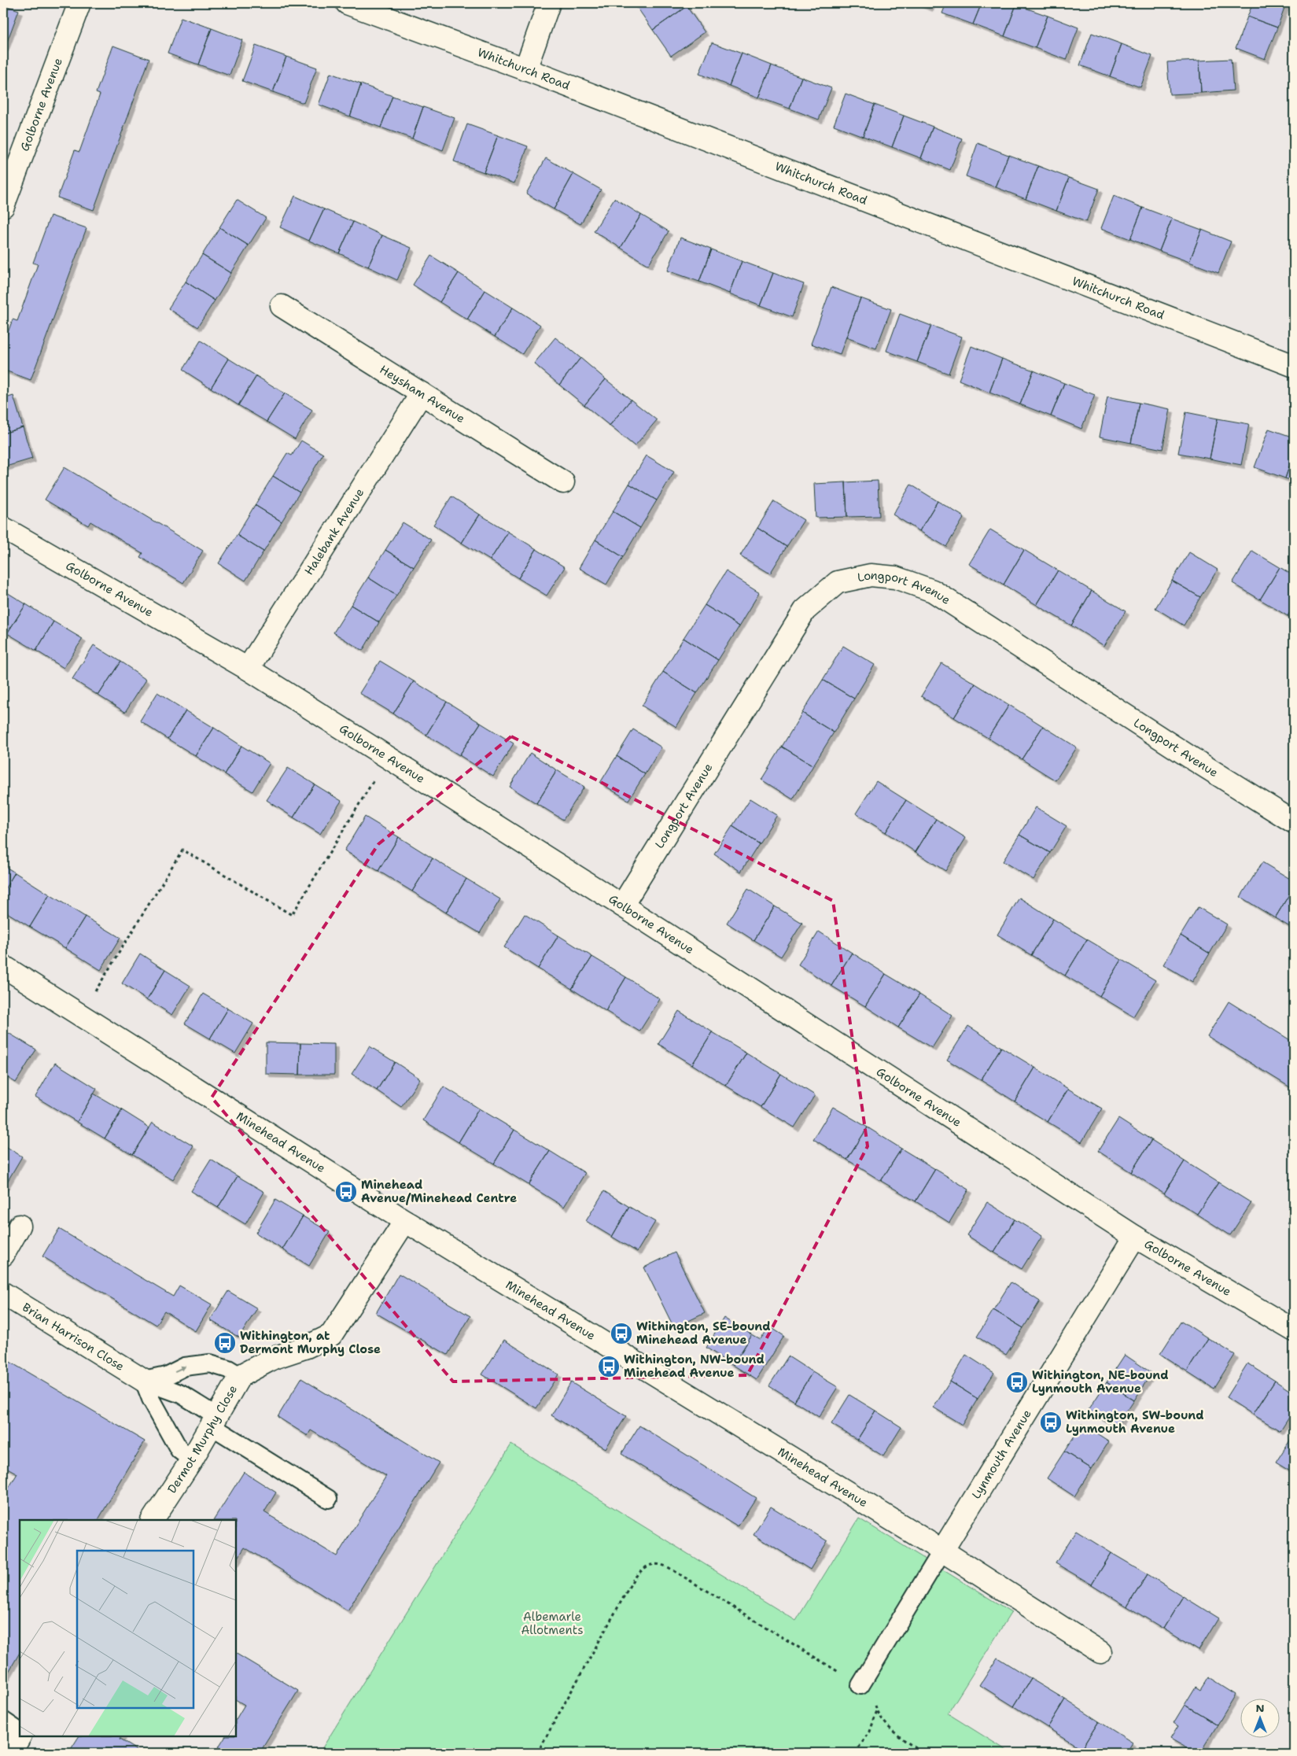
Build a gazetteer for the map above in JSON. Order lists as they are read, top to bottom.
{
  "streets": {
    "street": [
      "Whitchurch Road",
      "Golborne Avenue",
      "Heysham Avenue",
      "Halebank Avenue",
      "Longport Avenue",
      "Minehead Avenue",
      "Brian Harrison Close",
      "Dermot Murphy Close",
      "Lynmouth Avenue"
    ]
  },
  "crossings": [
    ["Golborne Avenue", "Halebank Avenue"],
    ["Golborne Avenue", "Longport Avenue"],
    ["Golborne Avenue", "Lynmouth Avenue"],
    ["Heysham Avenue", "Halebank Avenue"],
    ["Minehead Avenue", "Dermot Murphy Close"],
    ["Minehead Avenue", "Lynmouth Avenue"]
  ],
  "parks": ["Albemarle Allotments"],
  "places": {
    "bus stop": [
      "Minehead Avenue/Minehead Centre",
      "Withington, SE-bound Minehead Avenue",
      "Withington, at Dermont Murphy Close",
      "Withington, NW-bound Minehead Avenue",
      "Withington, NE-bound Lynmouth Avenue",
      "Withington, SW-bound Lynmouth Avenue"
    ]
  },
  "north": "top"
}
